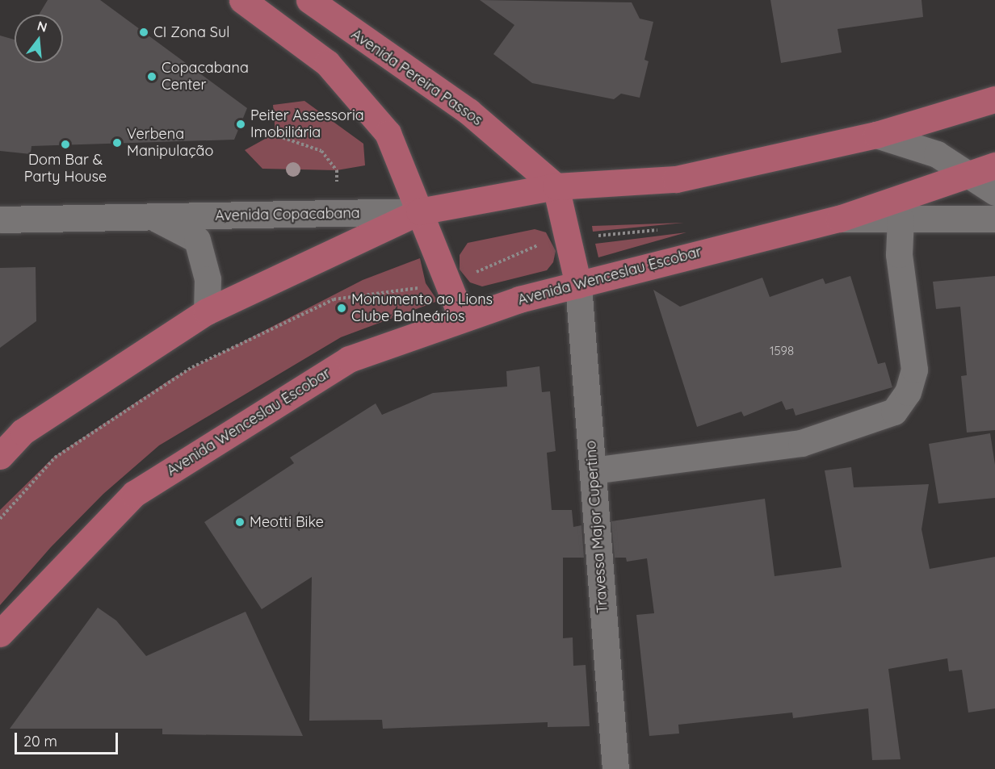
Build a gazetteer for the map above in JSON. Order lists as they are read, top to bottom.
{
  "streets": {
    "main road": ["Avenida Pereira Passos", "Avenida Wenceslau Escobar"],
    "street": ["Avenida Copacabana", "Travessa Major Cupertino"]
  },
  "crossings": [
    ["Avenida Wenceslau Escobar", "Travessa Major Cupertino"]
  ],
  "places": [
    "CI Zona Sul",
    "Copacabana Center",
    "Peiter Assessoria Imobiliária",
    "Verbena Manipulação",
    "Dom Bar & Party House",
    "Monumento ao Lions Clube Balneários",
    "Meotti Bike"
  ],
  "house_numbers": ["1598"],
  "scale_bar": "20 m",
  "north": "top"
}
